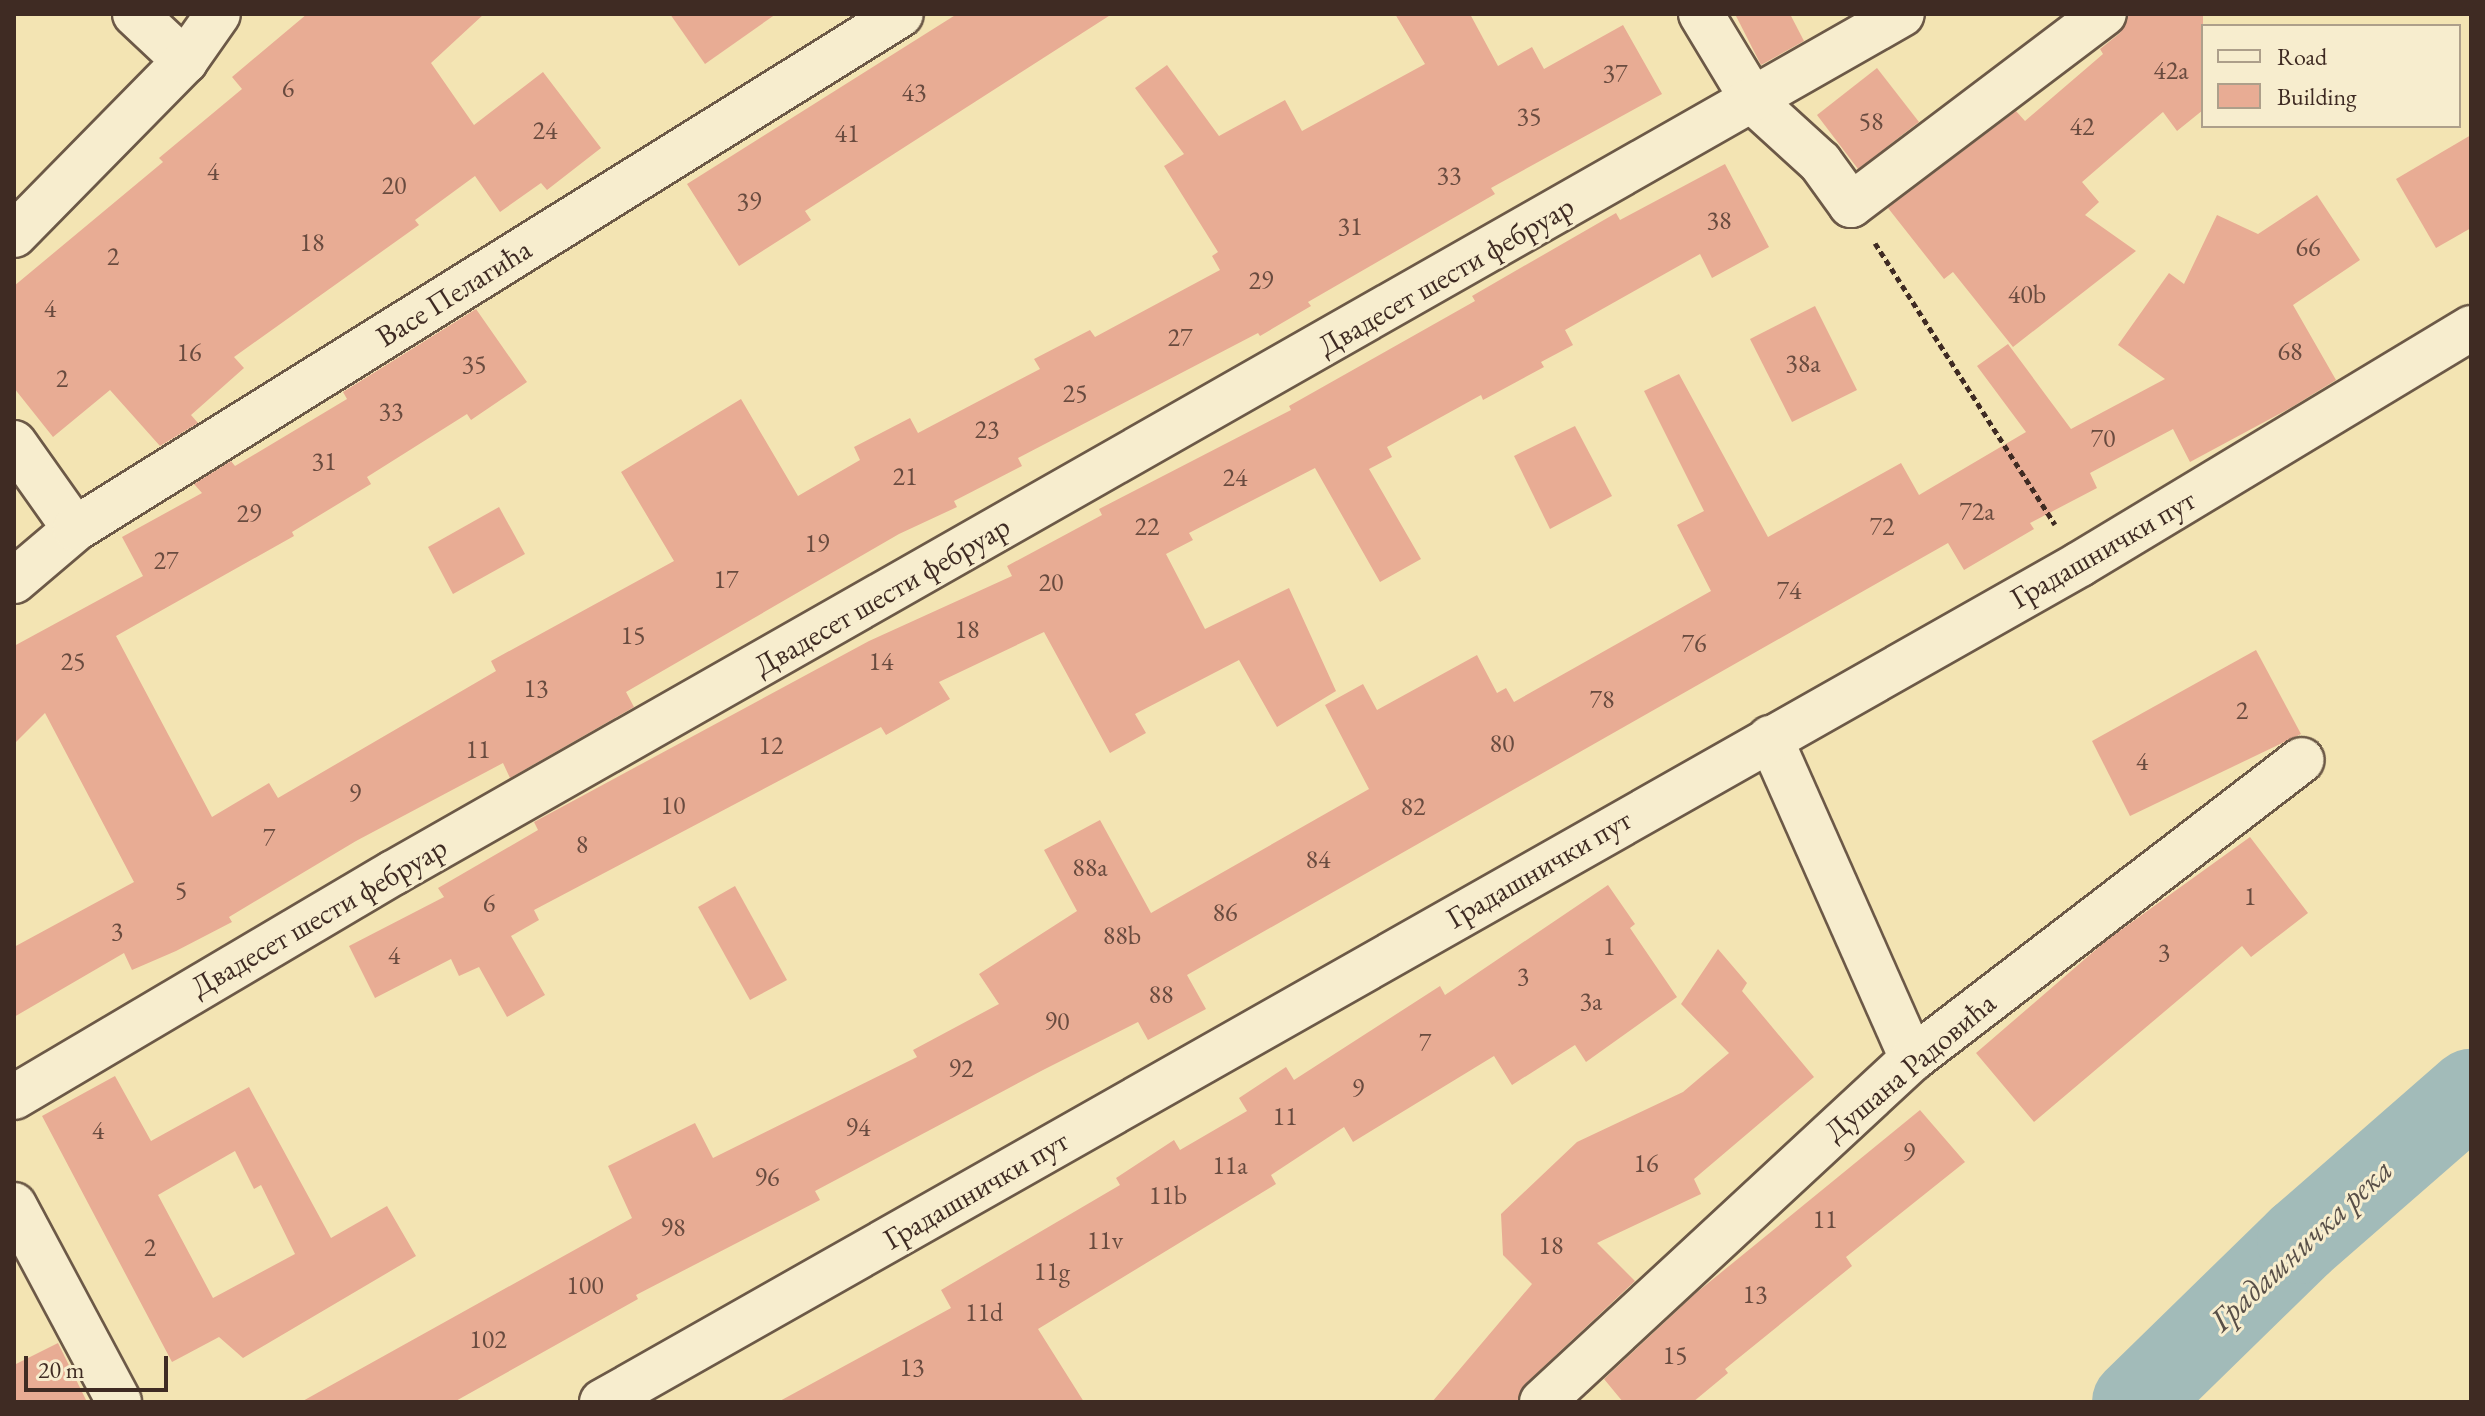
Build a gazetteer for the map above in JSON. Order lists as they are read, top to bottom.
{
  "streets": {
    "street": [
      "Двадесет шести фебруар",
      "Васе Пелагића",
      "Градашнички пут",
      "Душана Радовића"
    ]
  },
  "water": ["Градашничка река"],
  "house_numbers": [
    "42a",
    "37",
    "6",
    "43",
    "35",
    "58",
    "42",
    "24",
    "41",
    "4",
    "33",
    "20",
    "39",
    "38",
    "31",
    "18",
    "66",
    "2",
    "29",
    "40b",
    "4",
    "27",
    "68",
    "16",
    "38a",
    "35",
    "2",
    "25",
    "33",
    "23",
    "70",
    "31",
    "21",
    "24",
    "72a",
    "29",
    "22",
    "72",
    "19",
    "27",
    "17",
    "20",
    "74",
    "18",
    "15",
    "76",
    "25",
    "14",
    "13",
    "78",
    "2",
    "80",
    "12",
    "11",
    "4",
    "9",
    "10",
    "82",
    "7",
    "8",
    "84",
    "88a",
    "5",
    "1",
    "6",
    "86",
    "3",
    "88b",
    "1",
    "3",
    "4",
    "3",
    "88",
    "3a",
    "90",
    "7",
    "92",
    "9",
    "11",
    "94",
    "4",
    "9",
    "16",
    "11a",
    "96",
    "11b",
    "11",
    "98",
    "11v",
    "18",
    "2",
    "11g",
    "100",
    "13",
    "11d",
    "102",
    "15",
    "13"
  ],
  "legend": ["Road", "Building"],
  "scale_bar": "20 m"
}
